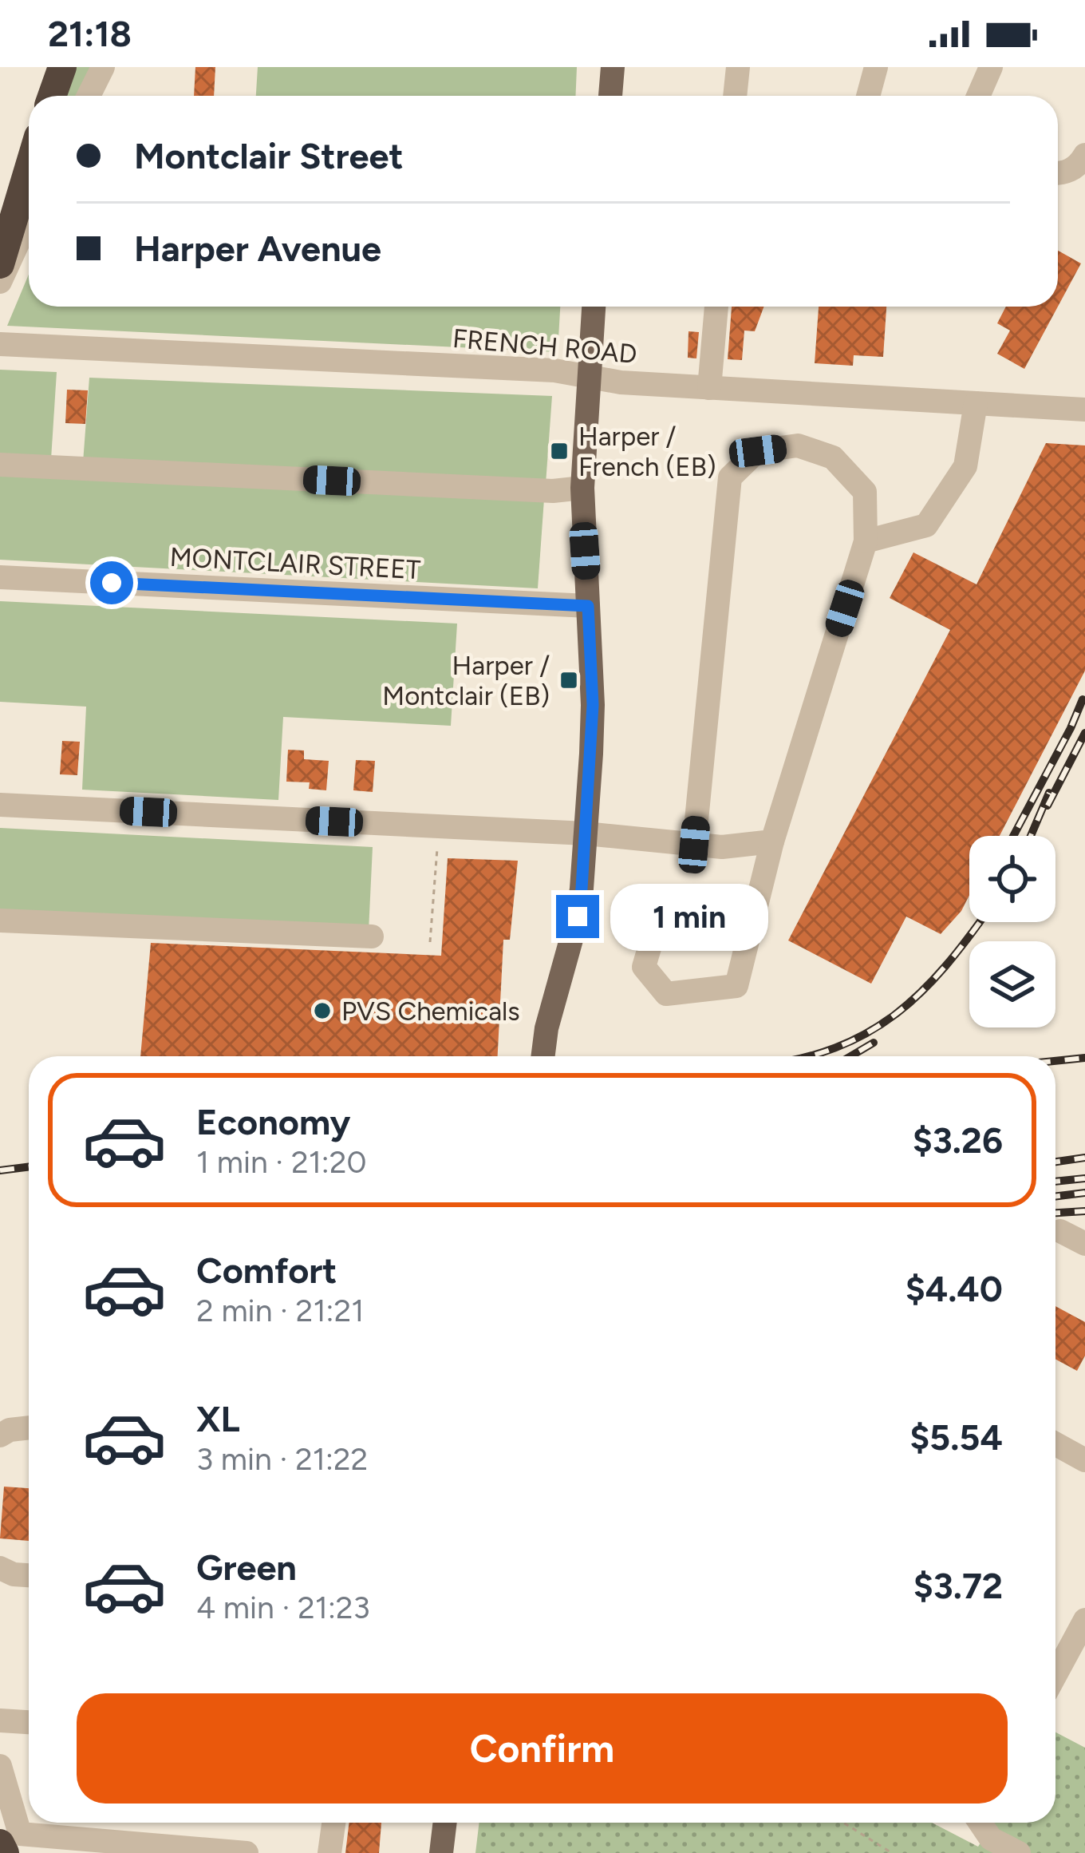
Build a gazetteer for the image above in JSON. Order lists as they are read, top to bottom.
{
  "streets": {
    "street": ["FRENCH ROAD", "MONTCLAIR STREET"]
  },
  "places": {
    "transit": ["Harper / French (EB)", "Harper / Montclair (EB)"],
    "other": ["PVS Chemicals"]
  },
  "page": {
    "status": "21:18",
    "banner": ["Montclair Street", "Harper Avenue"],
    "bubble": "1 min",
    "list": [
      {
        "name": "Economy",
        "note": "1 min · 21:20",
        "value": "$3.26"
      },
      {
        "name": "Comfort",
        "note": "2 min · 21:21",
        "value": "$4.40"
      },
      {
        "name": "XL",
        "note": "3 min · 21:22",
        "value": "$5.54"
      },
      {
        "name": "Green",
        "note": "4 min · 21:23",
        "value": "$3.72"
      }
    ],
    "buttons": "Confirm"
  }
}
